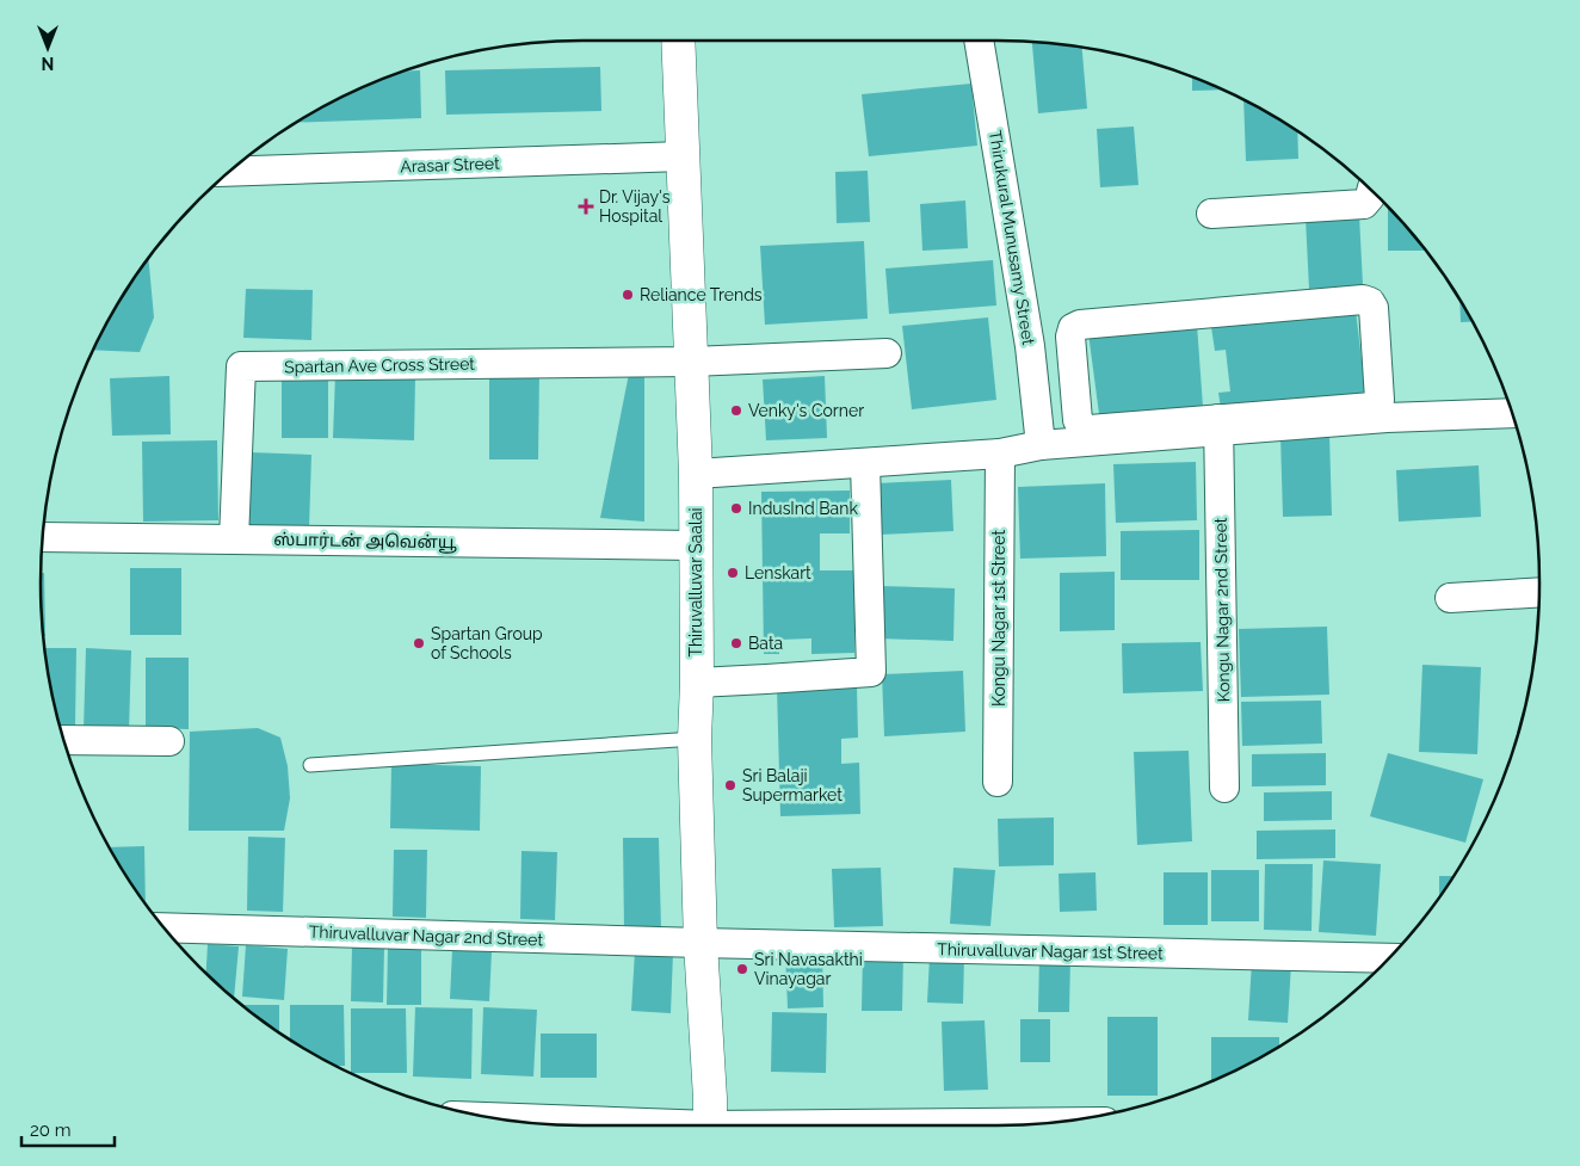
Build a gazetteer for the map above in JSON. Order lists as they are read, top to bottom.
{
  "streets": {
    "street": [
      "Arasar Street",
      "Thirukural Munusamy Street",
      "Spartan Ave Cross Street",
      "ஸ்பார்டன் அவென்யூ",
      "Thiruvalluvar Saalai",
      "Kongu Nagar 2nd Street",
      "Kongu Nagar 1st Street",
      "Thiruvalluvar Nagar 2nd Street",
      "Thiruvalluvar Nagar 1st Street"
    ]
  },
  "crossings": [
    ["Arasar Street", "Thiruvalluvar Saalai"],
    ["Spartan Ave Cross Street", "ஸ்பார்டன் அவென்யூ"],
    ["Spartan Ave Cross Street", "Thiruvalluvar Saalai"],
    ["ஸ்பார்டன் அவென்யூ", "Thiruvalluvar Saalai"],
    ["Thiruvalluvar Saalai", "Thiruvalluvar Nagar 2nd Street"],
    ["Thiruvalluvar Saalai", "Thiruvalluvar Nagar 1st Street"],
    ["Thiruvalluvar Nagar 2nd Street", "Thiruvalluvar Nagar 1st Street"]
  ],
  "places": {
    "health": ["Dr. Vijay's Hospital"],
    "other": [
      "Reliance Trends",
      "Venky's Corner",
      "IndusInd Bank",
      "Lenskart",
      "Spartan Group of Schools",
      "Bata",
      "Sri Balaji Supermarket",
      "Sri Navasakthi Vinayagar"
    ]
  },
  "scale_bar": "20 m",
  "north": "bottom"
}
